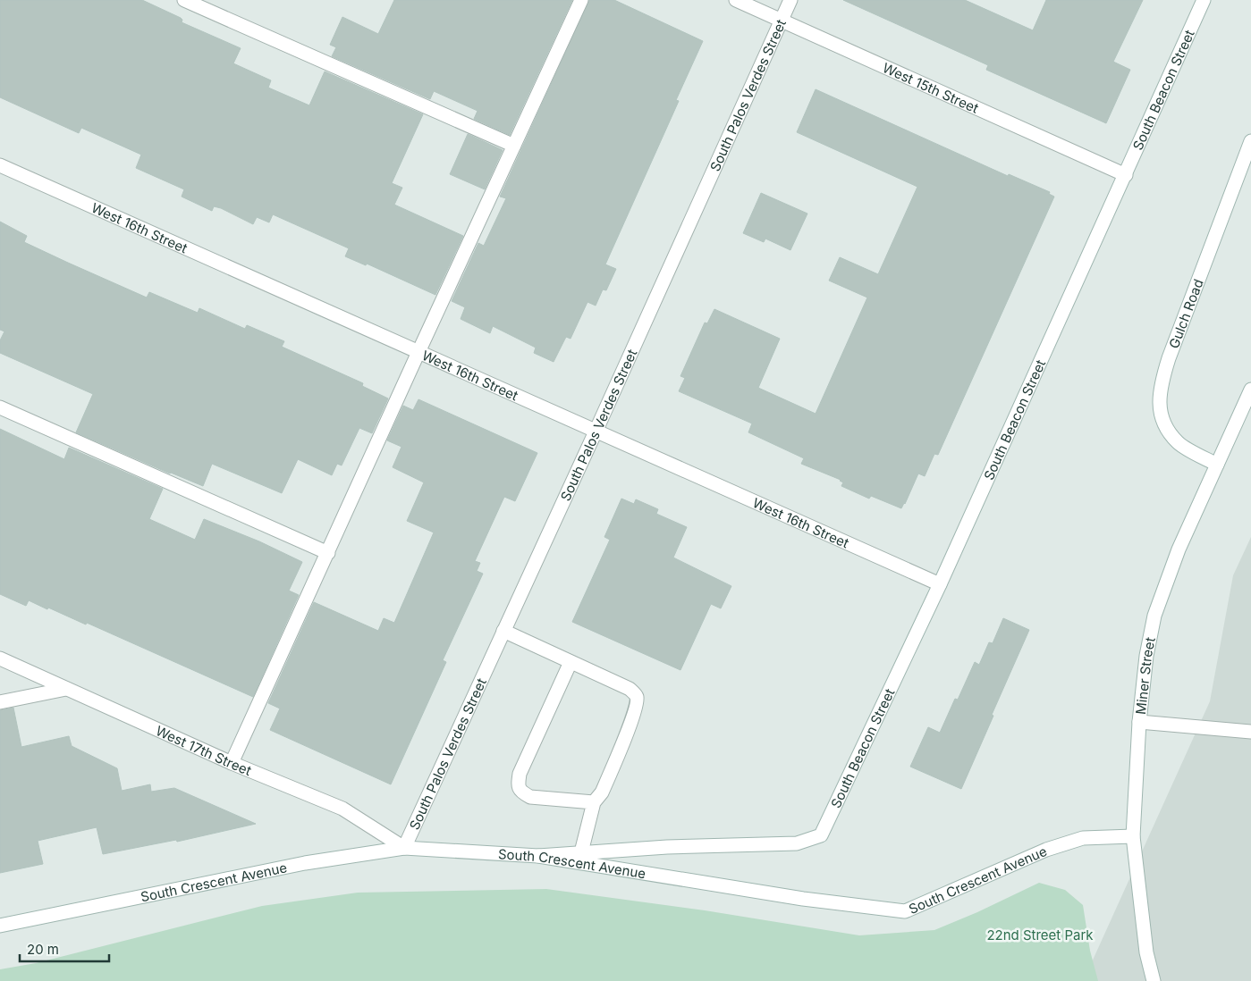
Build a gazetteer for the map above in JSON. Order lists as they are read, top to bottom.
{
  "streets": {
    "street": [
      "West 15th Street",
      "South Beacon Street",
      "South Palos Verdes Street",
      "West 16th Street",
      "Gulch Road",
      "Miner Street",
      "West 17th Street",
      "South Crescent Avenue"
    ]
  },
  "crossings": [
    ["West 15th Street", "South Beacon Street"],
    ["West 15th Street", "South Palos Verdes Street"],
    ["South Beacon Street", "West 16th Street"],
    ["South Beacon Street", "South Crescent Avenue"],
    ["South Palos Verdes Street", "West 16th Street"],
    ["South Palos Verdes Street", "West 17th Street"],
    ["South Palos Verdes Street", "South Crescent Avenue"],
    ["Gulch Road", "Miner Street"],
    ["Miner Street", "South Crescent Avenue"],
    ["West 17th Street", "South Crescent Avenue"]
  ],
  "parks": ["22nd Street Park"],
  "scale_bar": "20 m"
}
